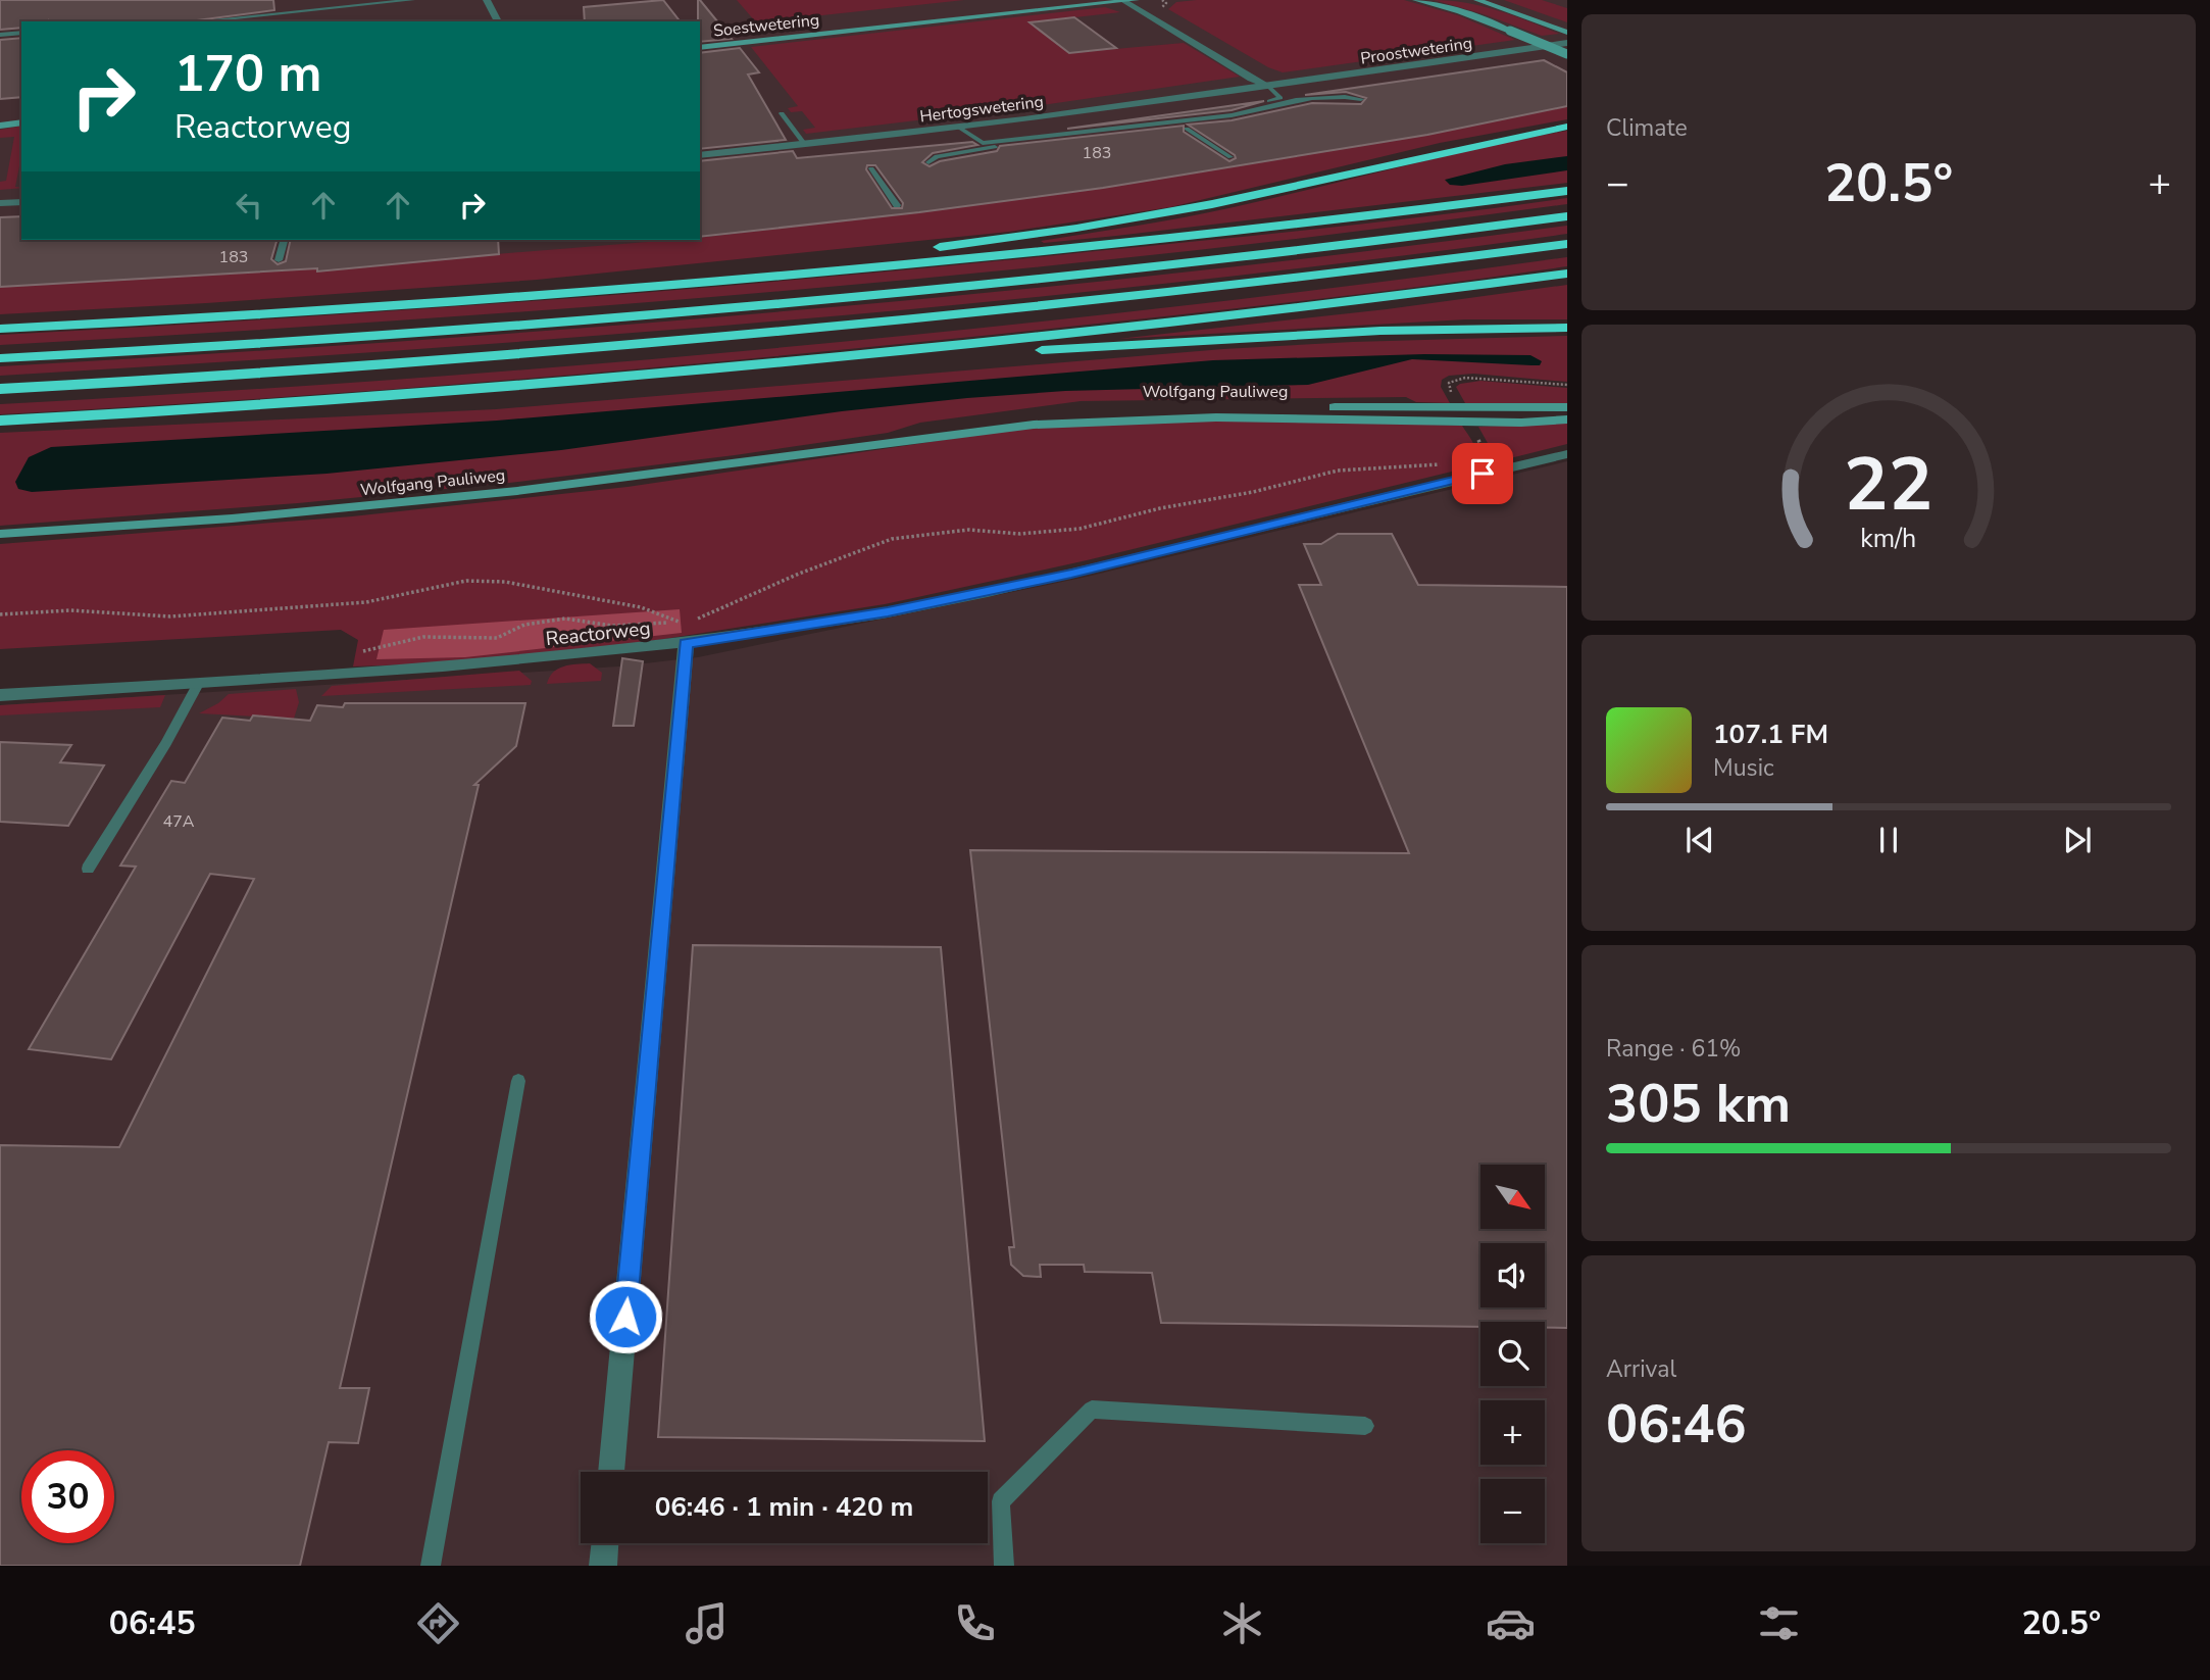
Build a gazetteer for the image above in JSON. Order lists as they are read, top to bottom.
{
  "streets": {
    "main road": ["Soestwetering", "Wolfgang Pauliweg"],
    "street": ["Proostwetering", "Hertogswetering", "Reactorweg"]
  },
  "crossings": [
    ["Proostwetering", "Hertogswetering"]
  ],
  "house_numbers": ["183", "183", "47A"],
  "north": "bottom right",
  "page": {
    "tile": [
      "Climate",
      ["Range · 61%", "305 km"],
      ["Arrival", "06:46"]
    ],
    "turn": ["170 m", "Reactorweg"],
    "heat": ["−", "20.5°", "+"],
    "song": ["107.1 FM", "Music"],
    "map_buttons": ["+", "−"],
    "limit": "30",
    "trip": "06:46 · 1 min · 420 m",
    "tabs": ["06:45", "20.5°"],
    "gauge": ["22", "km/h"]
  }
}
